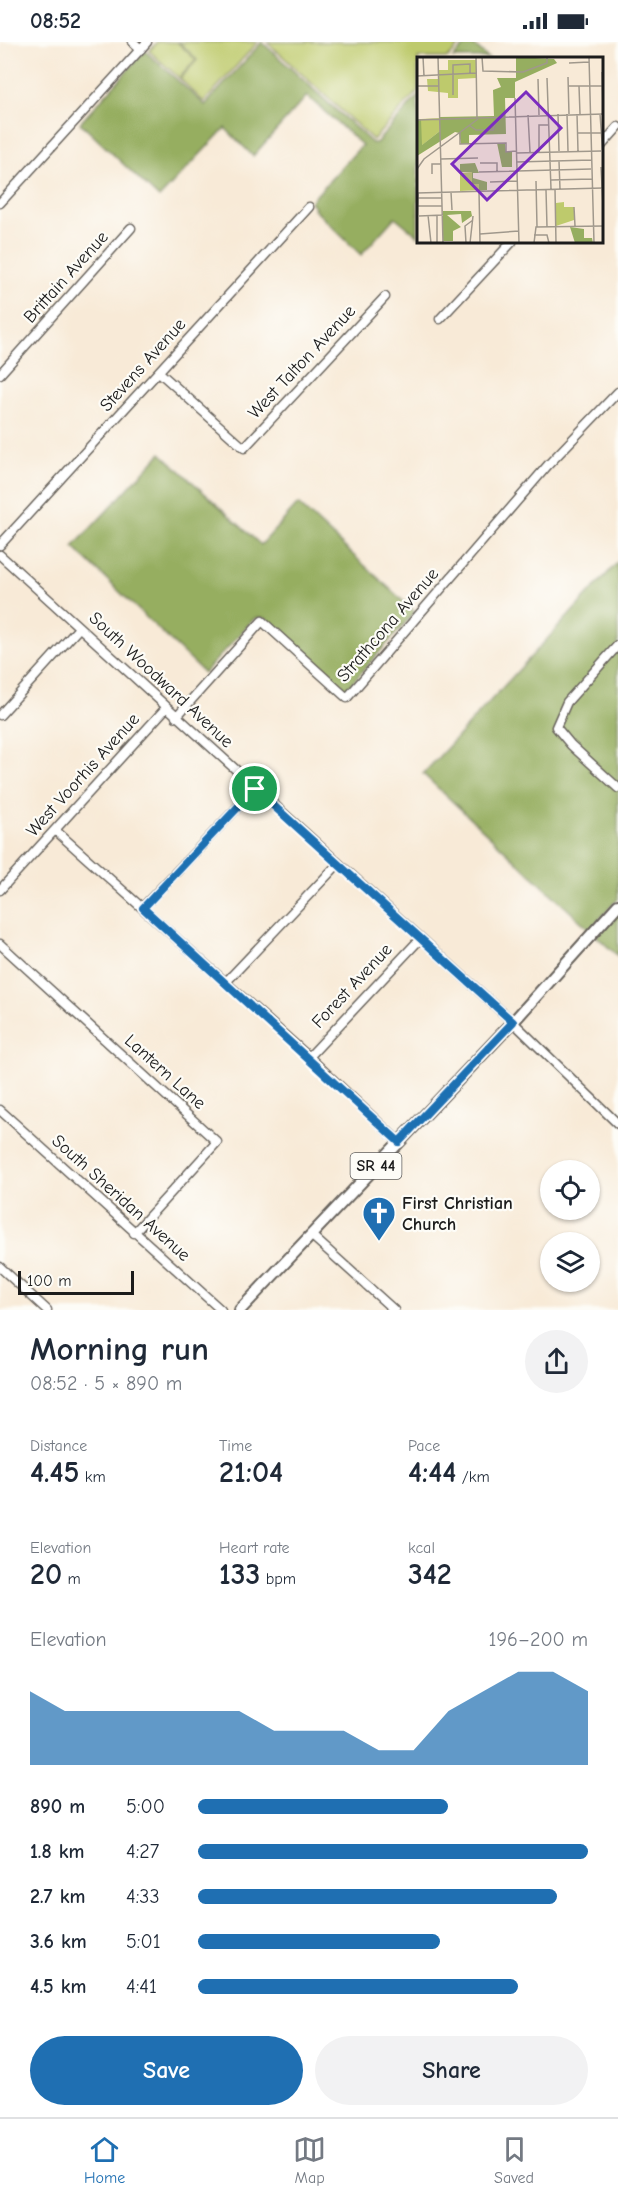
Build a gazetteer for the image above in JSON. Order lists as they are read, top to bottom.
{
  "streets": {
    "main road": ["SR 44"],
    "street": [
      "Brittain Avenue",
      "West Talton Avenue",
      "Stevens Avenue",
      "Strathcona Avenue",
      "South Woodward Avenue",
      "West Voorhis Avenue",
      "Forest Avenue",
      "Lantern Lane",
      "South Sheridan Avenue"
    ]
  },
  "crossings": [
    ["West Talton Avenue", "Stevens Avenue"],
    ["Strathcona Avenue", "South Woodward Avenue"],
    ["South Woodward Avenue", "West Voorhis Avenue"],
    ["South Woodward Avenue", "Forest Avenue"],
    ["South Woodward Avenue", "SR 44"],
    ["Lantern Lane", "South Sheridan Avenue"]
  ],
  "places": {
    "church": ["First Christian Church"]
  },
  "scale_bar": "100 m",
  "page": {
    "status": "08:52",
    "scale": "100 m",
    "heading": ["Morning run", "08:52 · 5 × 890 m"],
    "stats": [
      ["Distance", "4.45 km"],
      ["Time", "21:04"],
      ["Pace", "4:44 /km"],
      ["Elevation", "20 m"],
      ["Heart rate", "133 bpm"],
      ["kcal", "342"]
    ],
    "chart": ["Elevation", "196–200 m"],
    "list": [
      {
        "name": "890 m",
        "note": "5:00"
      },
      {
        "name": "1.8 km",
        "note": "4:27"
      },
      {
        "name": "2.7 km",
        "note": "4:33"
      },
      {
        "name": "3.6 km",
        "note": "5:01"
      },
      {
        "name": "4.5 km",
        "note": "4:41"
      }
    ],
    "buttons": ["Save", "Share"],
    "tabs": ["Home", "Map", "Saved"]
  }
}
